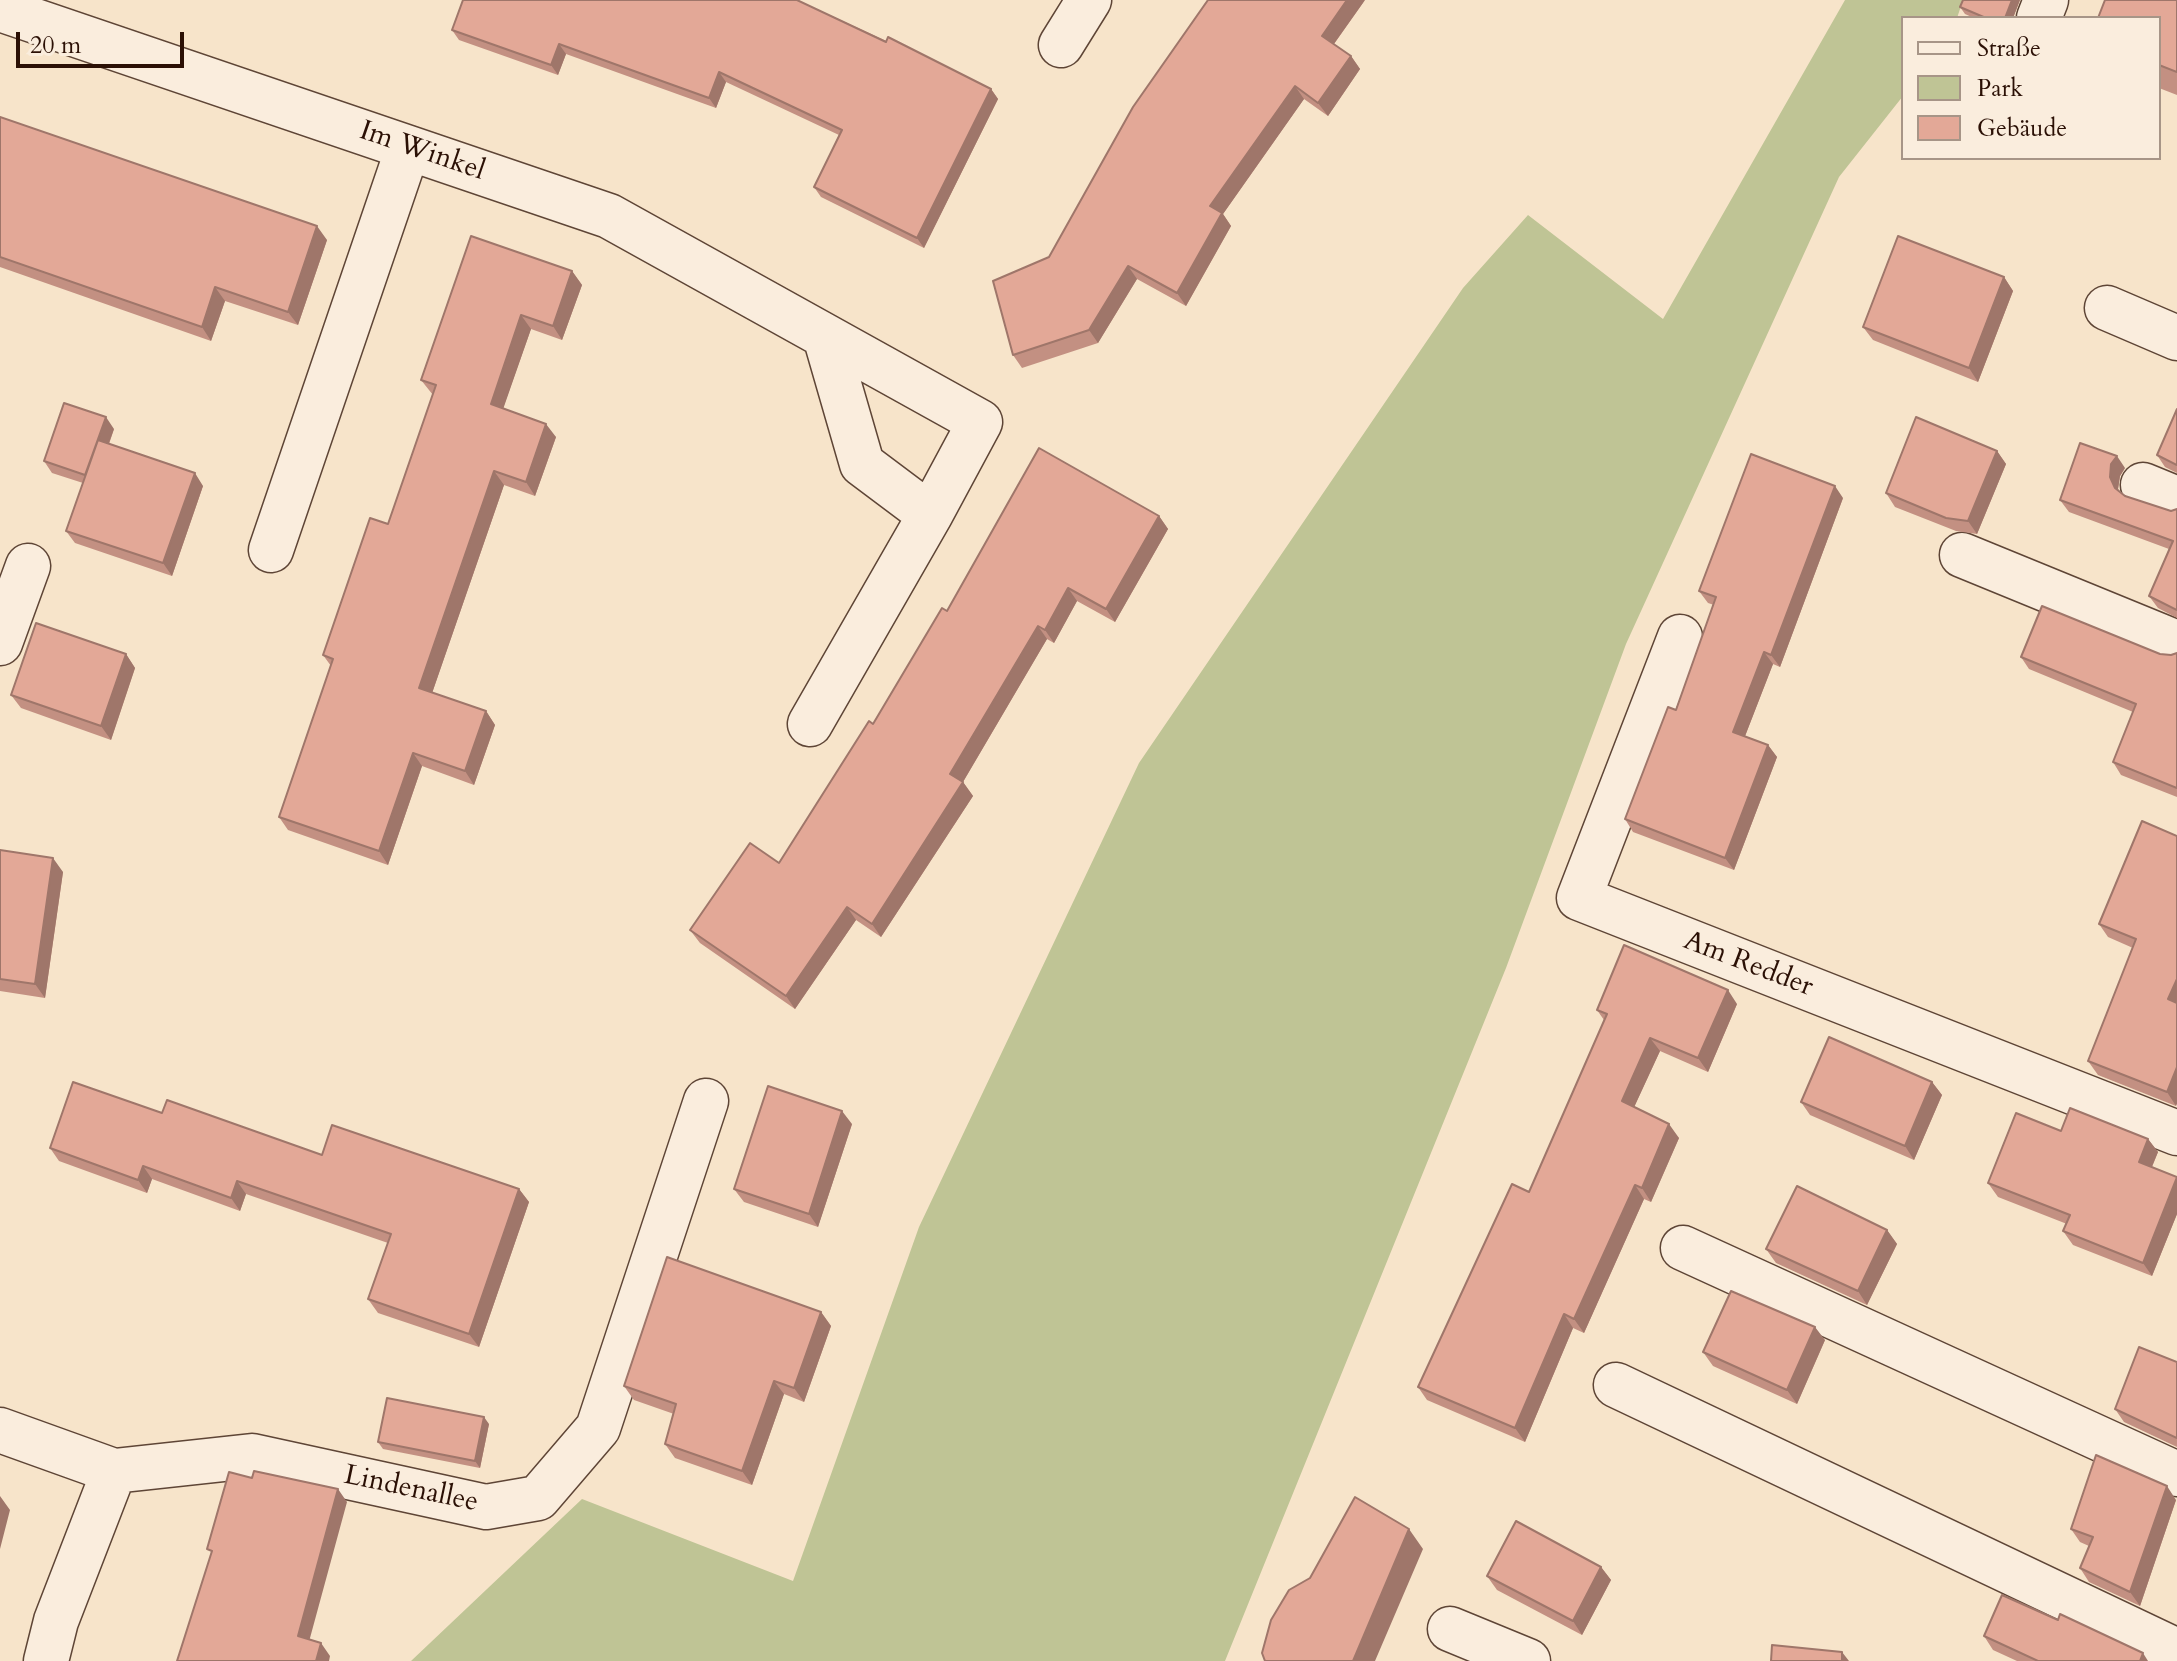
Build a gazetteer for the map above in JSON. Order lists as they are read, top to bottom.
{
  "streets": {
    "street": ["Im Winkel", "Am Redder", "Lindenallee"]
  },
  "legend": ["Straße", "Park", "Gebäude"],
  "scale_bar": "20 m"
}
